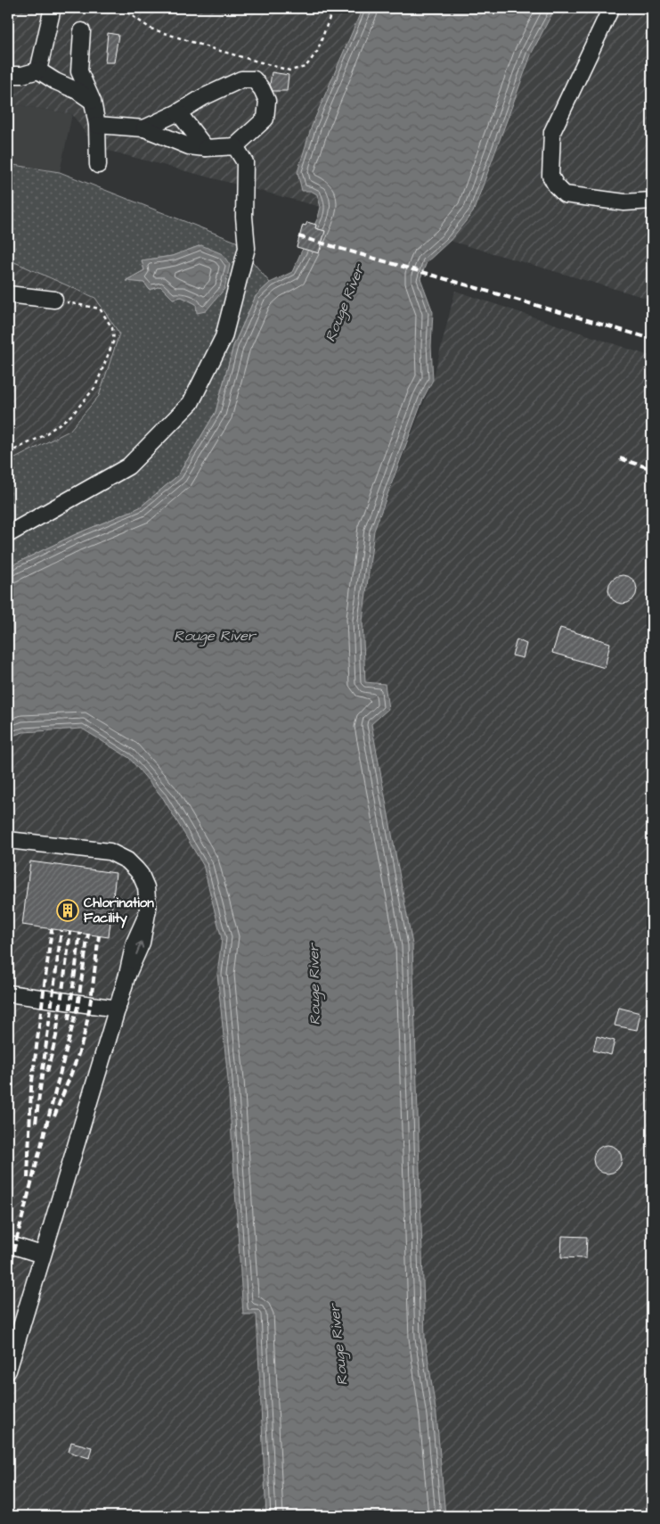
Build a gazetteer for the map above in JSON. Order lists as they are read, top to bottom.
{
  "water": ["Rouge River"],
  "places": {
    "building": ["Chlorination Facility"]
  }
}
